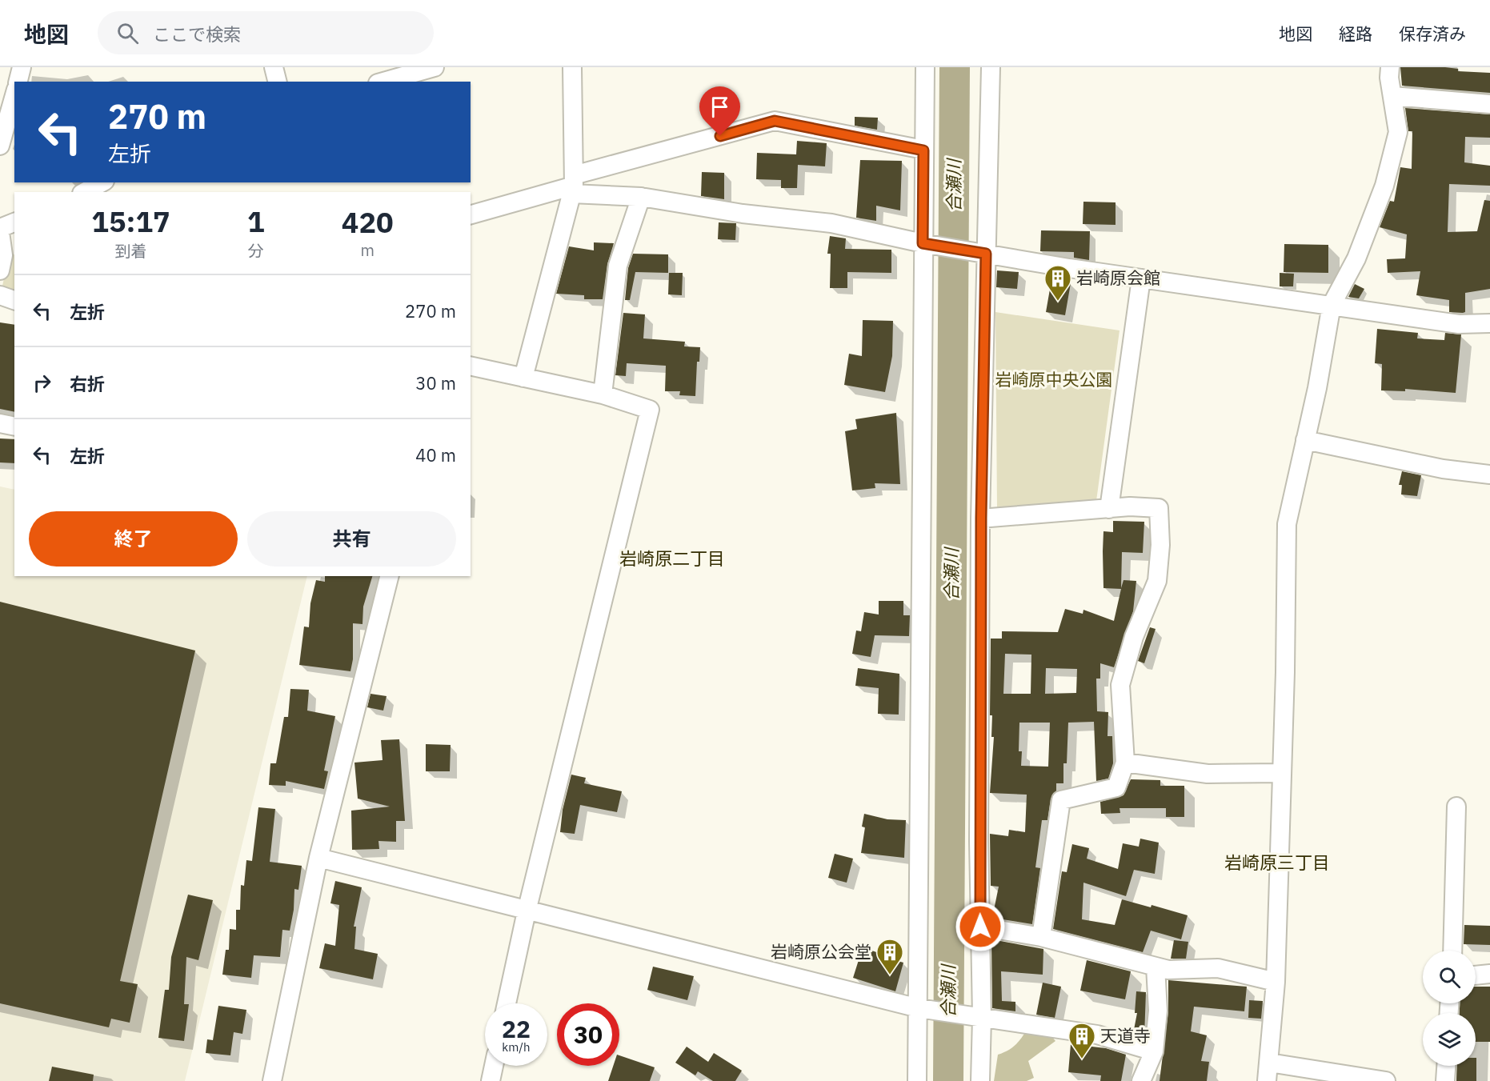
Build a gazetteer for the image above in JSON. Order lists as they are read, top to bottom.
{
  "districts": ["岩崎原二丁目", "岩崎原三丁目"],
  "water": ["合瀬川"],
  "parks": ["岩崎原中央公園"],
  "places": {
    "building": ["岩崎原会館", "岩崎原公会堂", "天道寺"]
  },
  "page": {
    "header": "地図",
    "search": "ここで検索",
    "nav": ["地図", "経路", "保存済み"],
    "turn": ["270 m", "左折"],
    "eta": [
      "15:17",
      "到着",
      "1",
      "分",
      "420",
      "m"
    ],
    "list": [
      {
        "name": "左折",
        "value": "270 m"
      },
      {
        "name": "右折",
        "value": "30 m"
      },
      {
        "name": "左折",
        "value": "40 m"
      }
    ],
    "buttons": ["終了", "共有"],
    "speed": "22 km/h",
    "limit": "30"
  }
}
